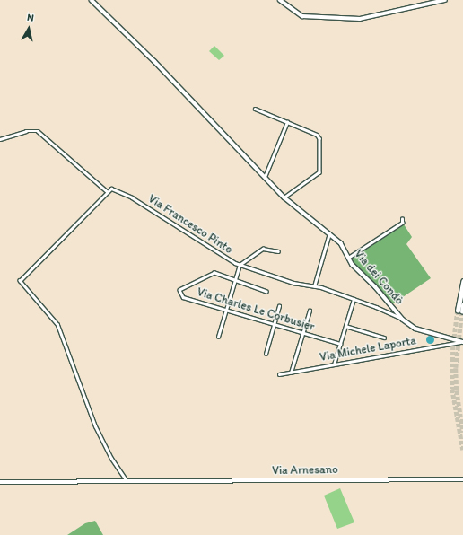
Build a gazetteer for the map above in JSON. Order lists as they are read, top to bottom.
{
  "streets": {
    "street": [
      "Via Francesco Pinto",
      "Via dei Condò",
      "Via Charles Le Corbusier",
      "Via Michele Laporta",
      "Via Arnesano"
    ]
  },
  "crossings": [
    ["Via Francesco Pinto", "Via dei Condò"],
    ["Via dei Condò", "Via Michele Laporta"]
  ],
  "north": "top"
}
